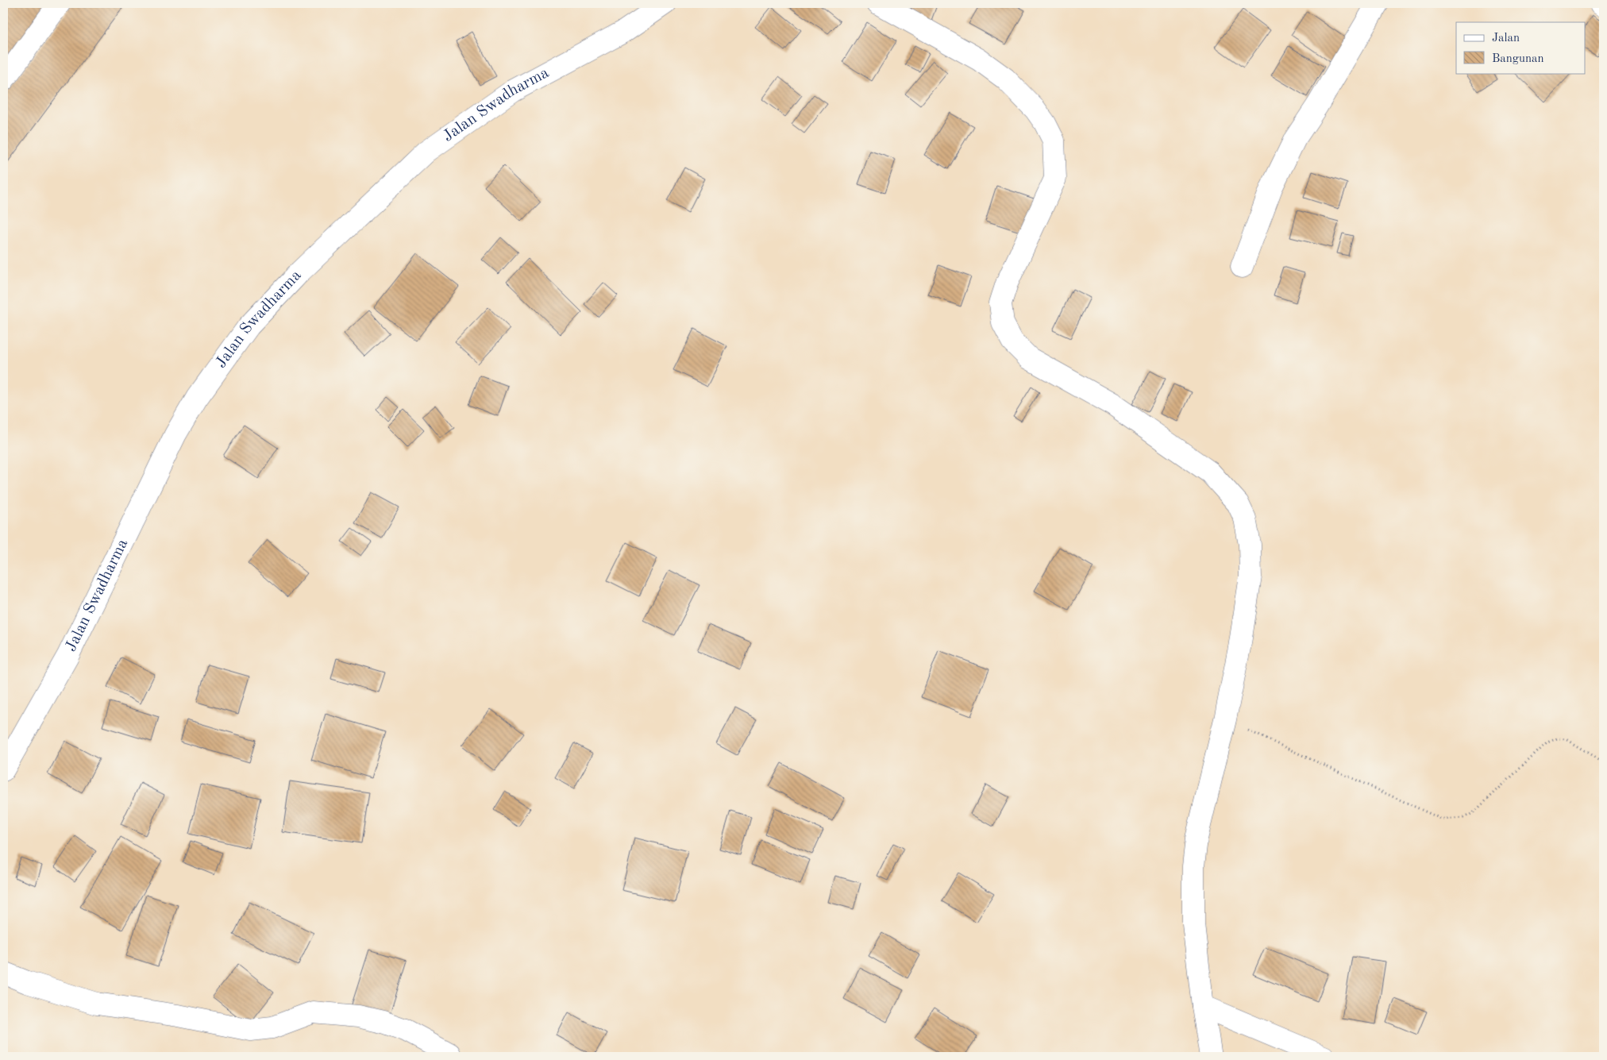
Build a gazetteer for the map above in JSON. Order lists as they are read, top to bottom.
{
  "streets": {
    "street": ["Jalan Swadharma"]
  },
  "legend": ["Jalan", "Bangunan"]
}
